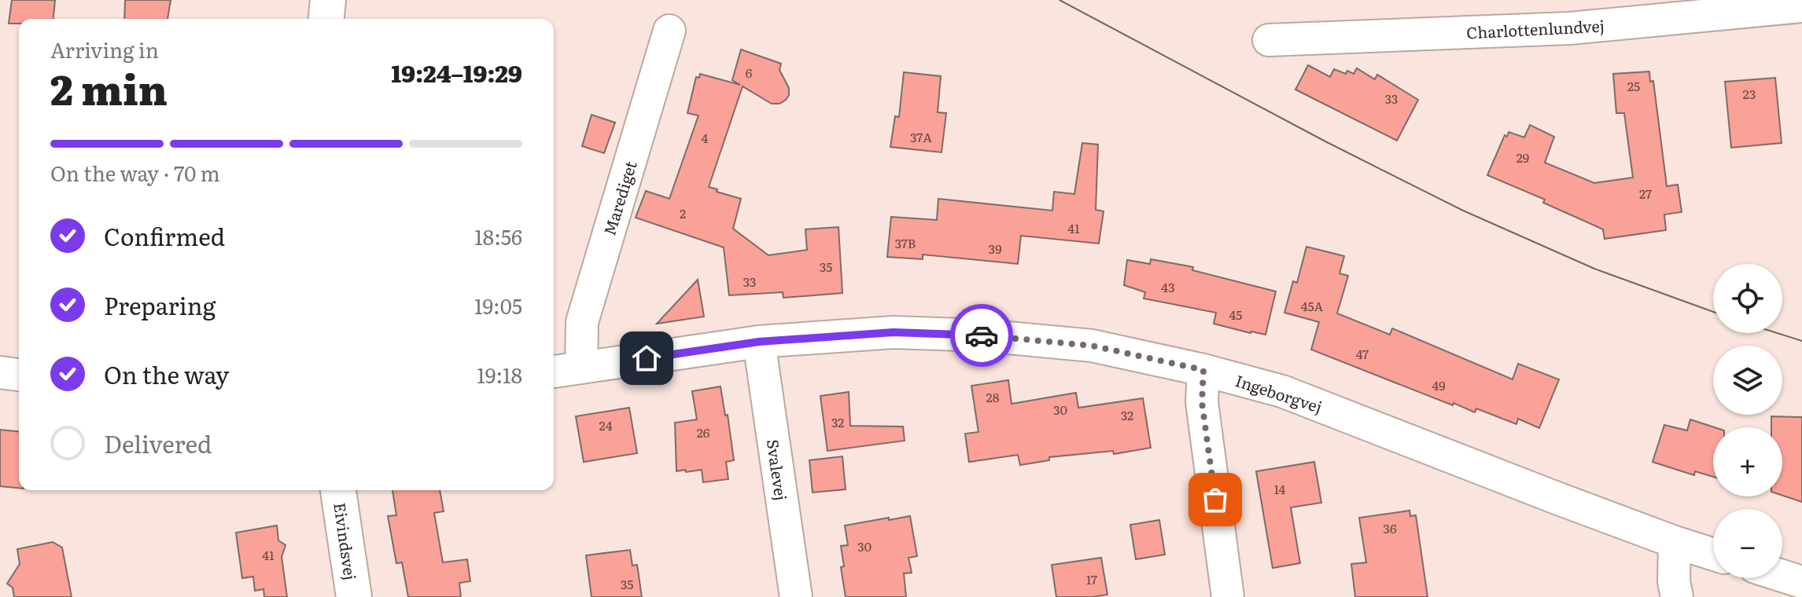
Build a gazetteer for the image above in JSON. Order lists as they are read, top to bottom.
{
  "streets": {
    "street": [
      "Charlottenlundvej",
      "Marediget",
      "Ingeborgvej",
      "Svalevej",
      "Eivindsvej"
    ]
  },
  "crossings": [
    ["Marediget", "Ingeborgvej"],
    ["Ingeborgvej", "Svalevej"]
  ],
  "house_numbers": [
    "6",
    "25",
    "23",
    "33",
    "37A",
    "4",
    "29",
    "27",
    "2",
    "41",
    "37B",
    "39",
    "35",
    "33",
    "43",
    "45A",
    "45",
    "47",
    "49",
    "28",
    "30",
    "32",
    "32",
    "24",
    "26",
    "14",
    "36",
    "30",
    "41",
    "17",
    "35"
  ],
  "page": {
    "heading": ["2 min", "Arriving in", "19:24–19:29"],
    "bar": "On the way · 70 m",
    "list": [
      ["Confirmed", "18:56"],
      ["Preparing", "19:05"],
      ["On the way", "19:18"],
      "Delivered"
    ],
    "map_buttons": ["+", "−"]
  }
}
